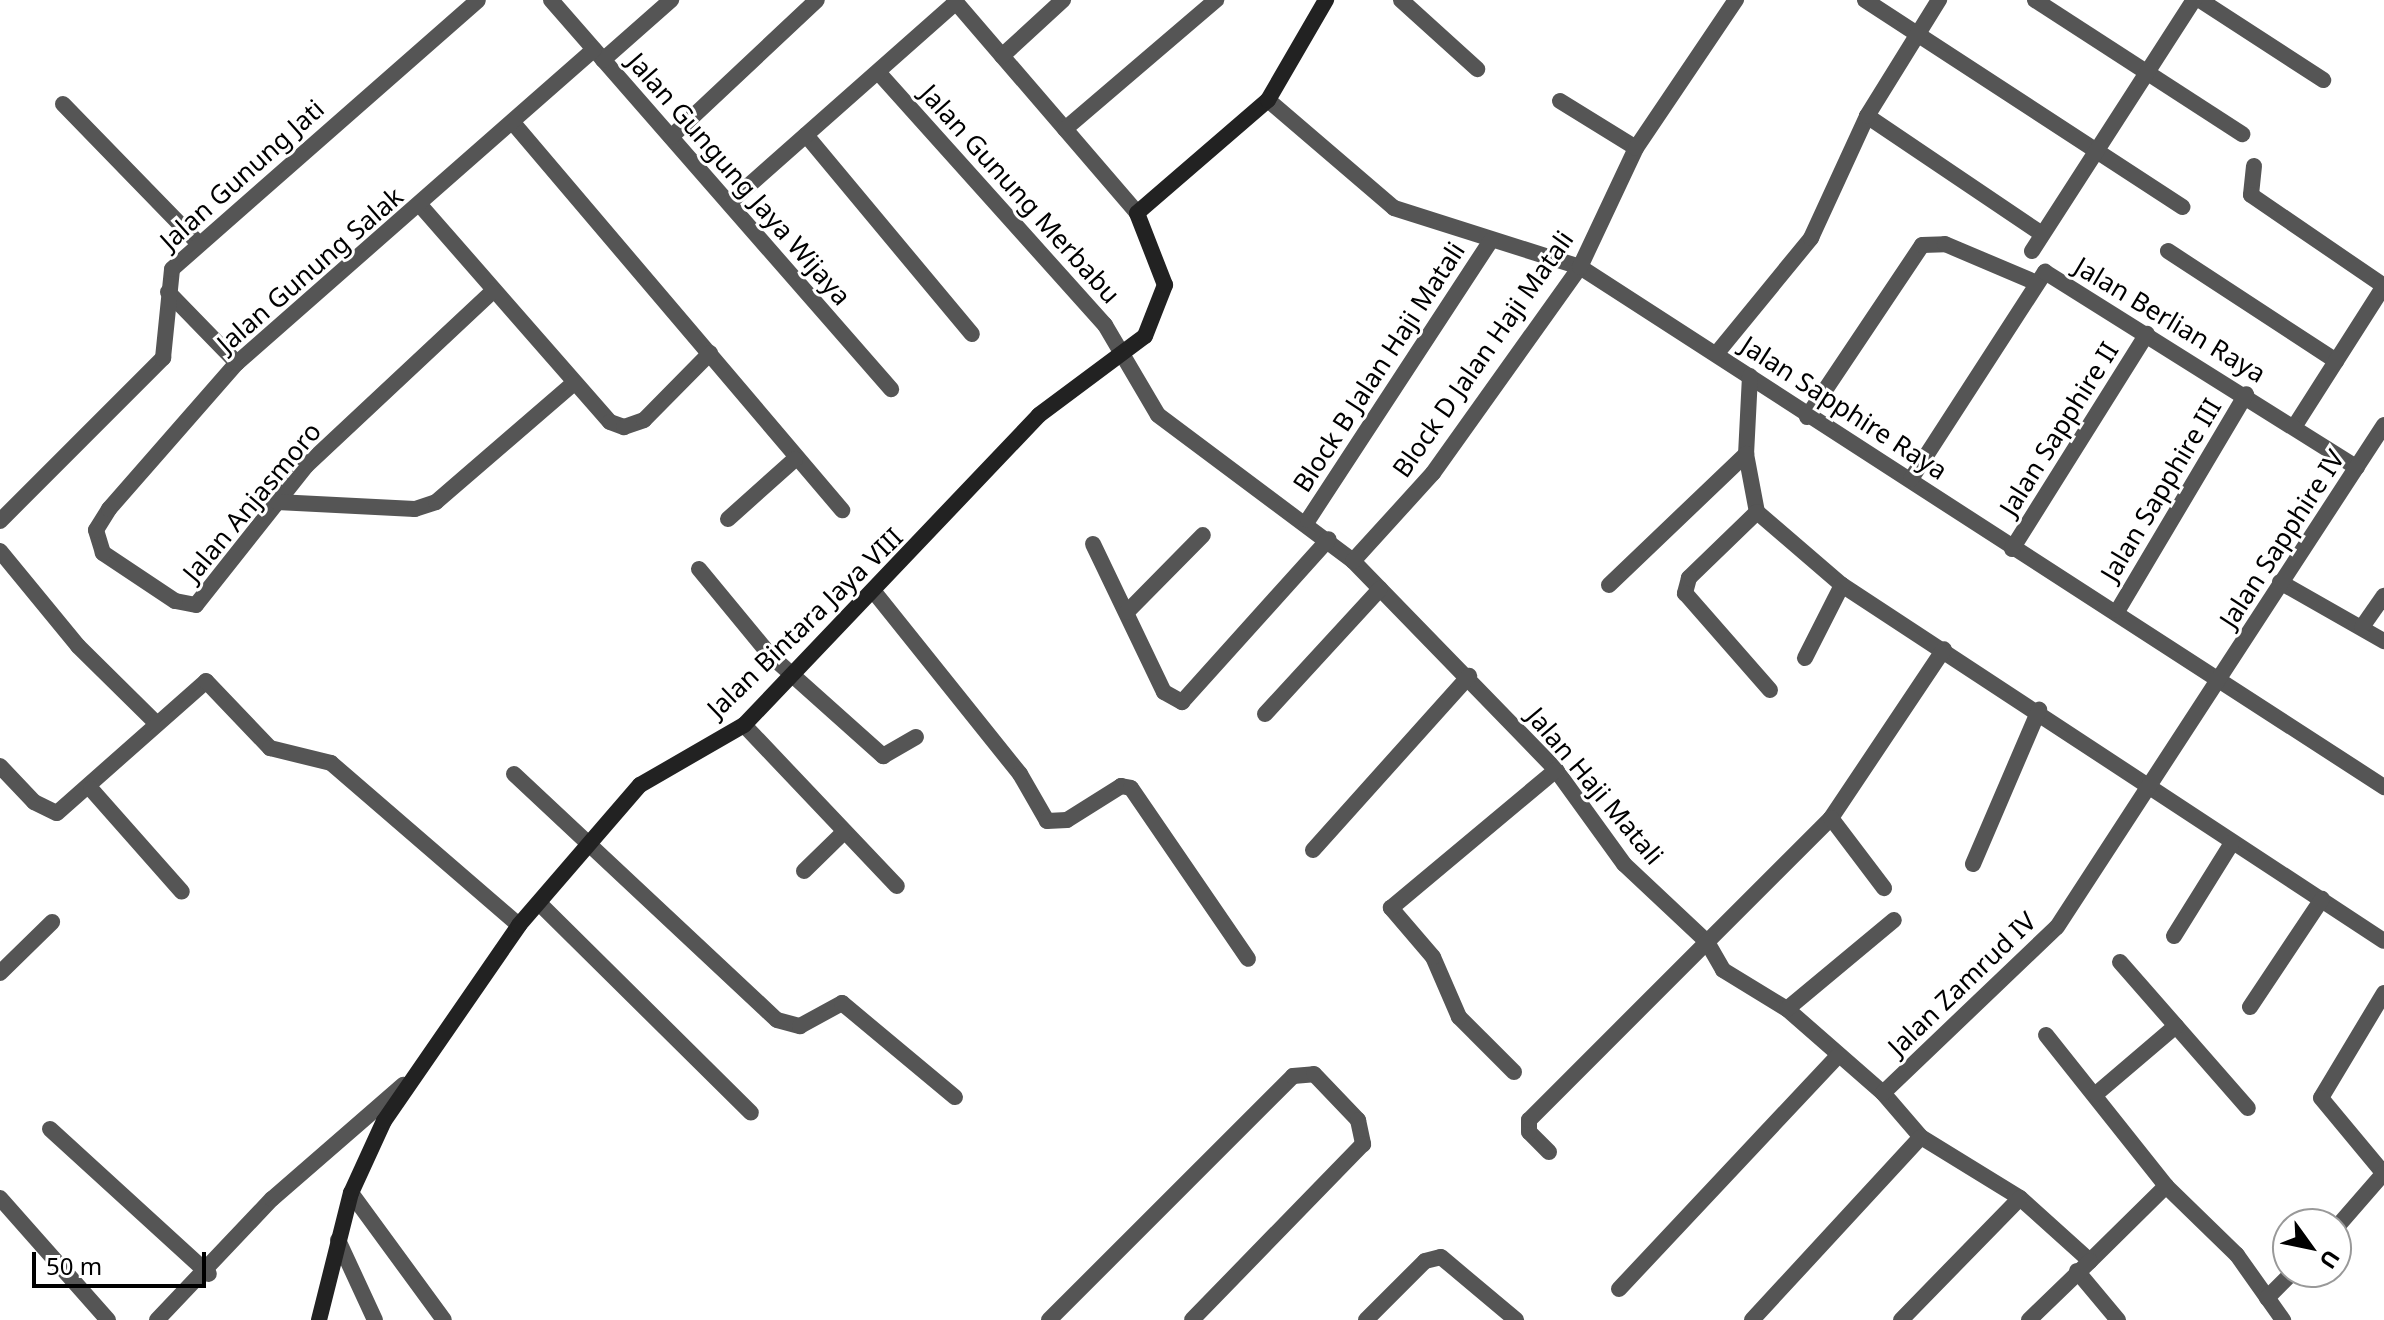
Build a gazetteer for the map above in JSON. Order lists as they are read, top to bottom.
{
  "streets": {
    "street": [
      "Jalan Gunung Jati",
      "Jalan Gungung Jaya Wijaya",
      "Jalan Gunung Merbabu",
      "Jalan Gunung Salak",
      "Jalan Berlian Raya",
      "Block D Jalan Haji Matali",
      "Block B Jalan Haji Matali",
      "Jalan Sapphire Raya",
      "Jalan Sapphire II",
      "Jalan Sapphire III",
      "Jalan Anjasmoro",
      "Jalan Sapphire IV",
      "Jalan Bintara Jaya VIII",
      "Jalan Haji Matali",
      "Jalan Zamrud IV"
    ]
  },
  "crossings": [
    ["Jalan Gungung Jaya Wijaya", "Jalan Gunung Salak"],
    ["Jalan Gunung Merbabu", "Jalan Bintara Jaya VIII"],
    ["Jalan Gunung Merbabu", "Jalan Haji Matali"],
    ["Jalan Gunung Salak", "Jalan Anjasmoro"],
    ["Jalan Berlian Raya", "Jalan Sapphire Raya"],
    ["Jalan Berlian Raya", "Jalan Sapphire II"],
    ["Jalan Berlian Raya", "Jalan Sapphire III"],
    ["Jalan Berlian Raya", "Jalan Sapphire IV"],
    ["Block D Jalan Haji Matali", "Jalan Sapphire Raya"],
    ["Block D Jalan Haji Matali", "Jalan Haji Matali"],
    ["Block B Jalan Haji Matali", "Jalan Sapphire Raya"],
    ["Block B Jalan Haji Matali", "Jalan Haji Matali"],
    ["Jalan Sapphire Raya", "Jalan Sapphire II"],
    ["Jalan Sapphire Raya", "Jalan Sapphire III"],
    ["Jalan Sapphire Raya", "Jalan Sapphire IV"],
    ["Jalan Sapphire IV", "Jalan Zamrud IV"],
    ["Jalan Bintara Jaya VIII", "Jalan Haji Matali"],
    ["Jalan Haji Matali", "Jalan Zamrud IV"]
  ],
  "scale_bar": "50 m",
  "north": "bottom right"
}
